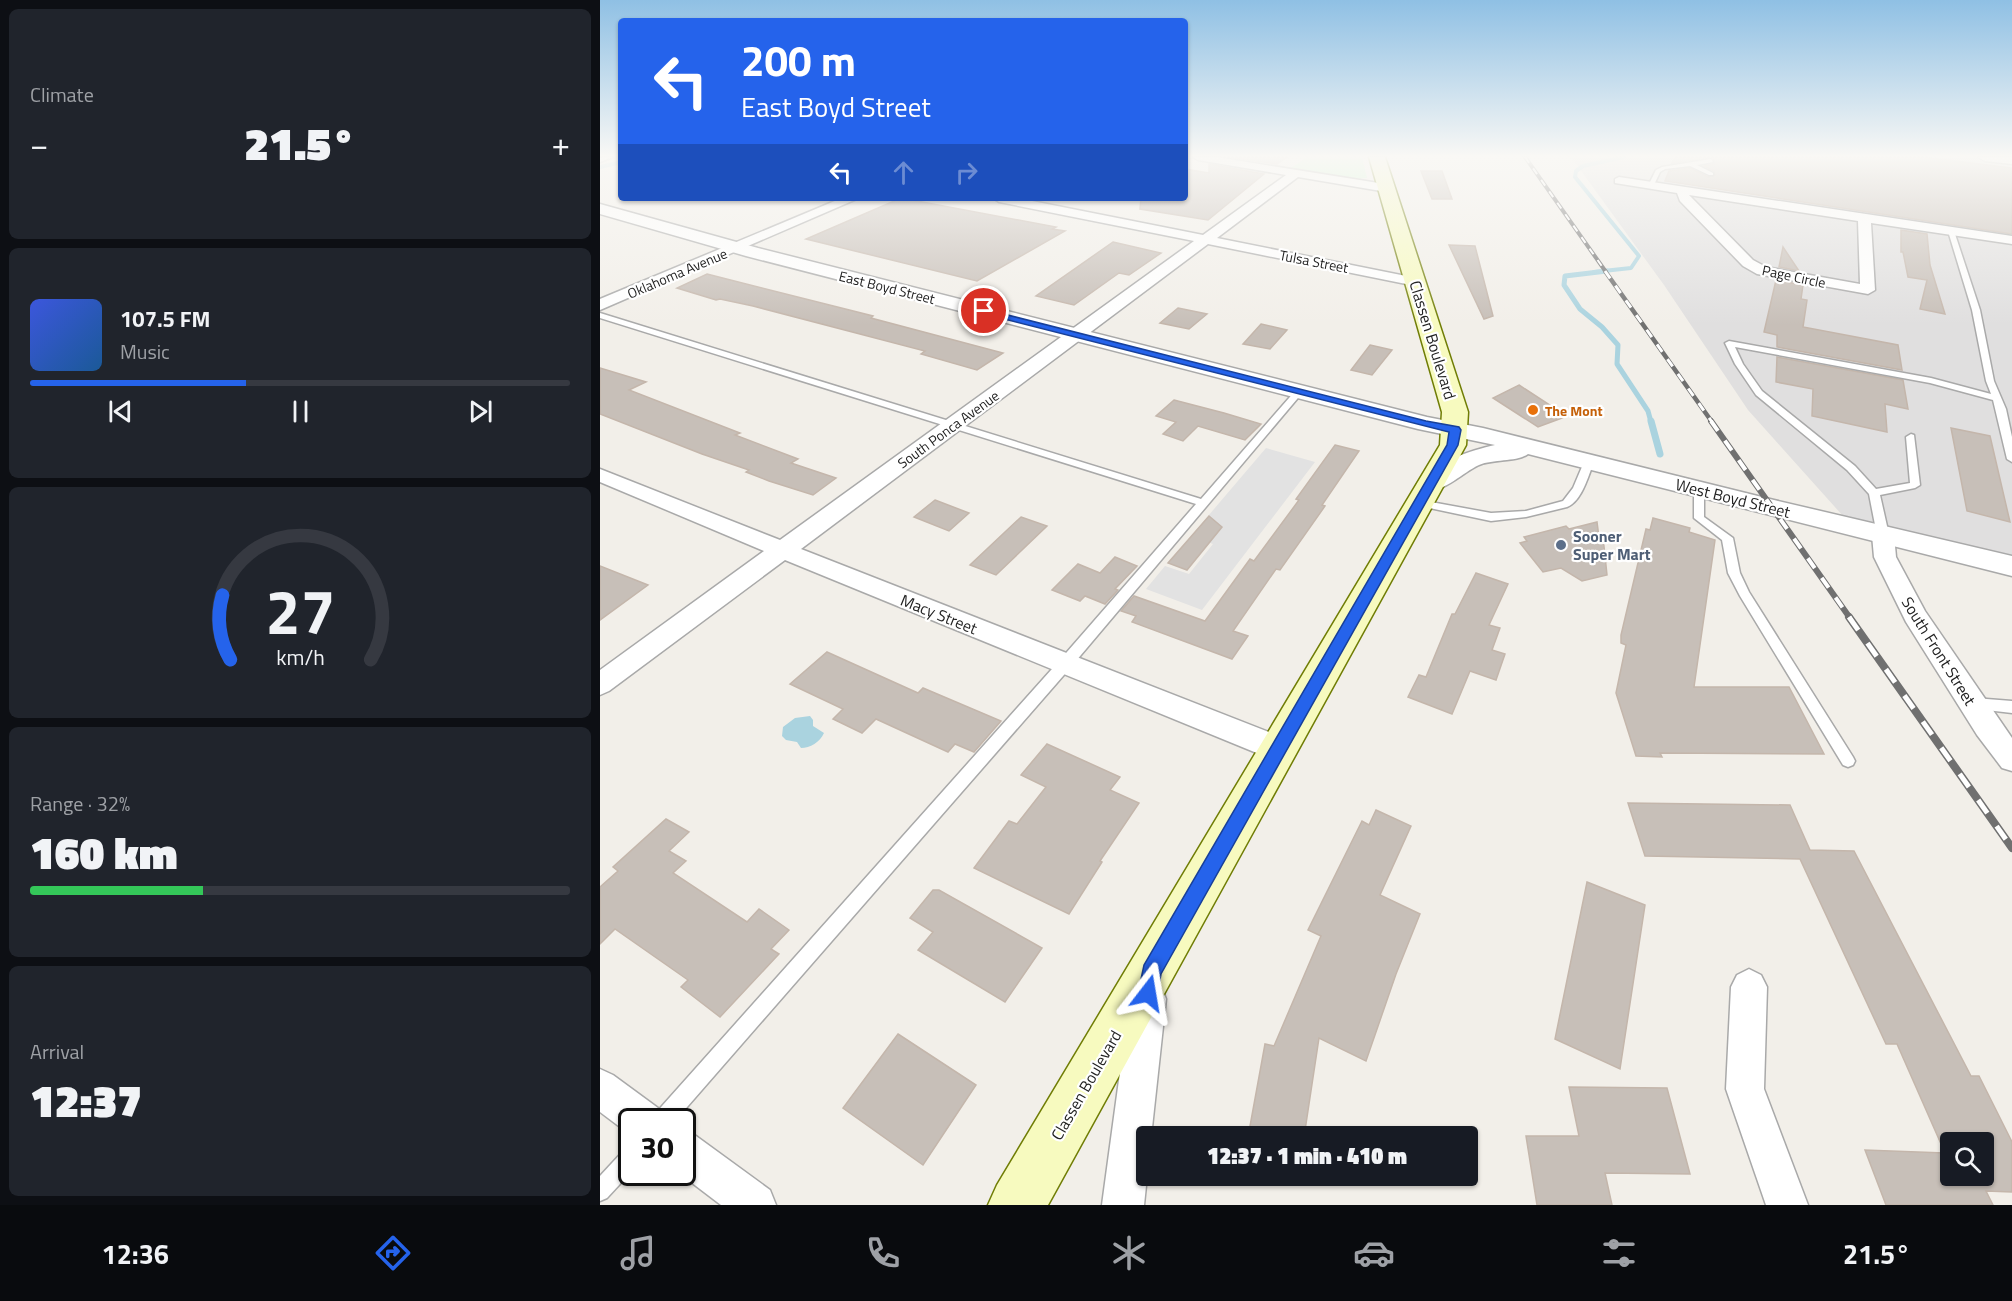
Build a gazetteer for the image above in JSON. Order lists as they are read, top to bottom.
{
  "streets": {
    "main road": ["Classen Boulevard"],
    "street": [
      "Tulsa Street",
      "Oklahoma Avenue",
      "Page Circle",
      "East Boyd Street",
      "South Ponca Avenue",
      "West Boyd Street",
      "Macy Street",
      "South Front Street"
    ]
  },
  "crossings": [
    ["Tulsa Street", "Classen Boulevard"],
    ["Tulsa Street", "South Ponca Avenue"],
    ["Oklahoma Avenue", "East Boyd Street"],
    ["East Boyd Street", "Classen Boulevard"],
    ["East Boyd Street", "South Ponca Avenue"],
    ["East Boyd Street", "West Boyd Street"],
    ["Classen Boulevard", "West Boyd Street"],
    ["Classen Boulevard", "Macy Street"],
    ["South Ponca Avenue", "Macy Street"],
    ["West Boyd Street", "South Front Street"]
  ],
  "places": ["The Mont", "Sooner Super Mart"],
  "page": {
    "tile": [
      "Climate",
      ["Range · 32%", "160 km"],
      ["Arrival", "12:37"]
    ],
    "turn": ["200 m", "East Boyd Street"],
    "heat": ["−", "21.5°", "+"],
    "song": ["107.5 FM", "Music"],
    "limit": "30",
    "trip": "12:37 · 1 min · 410 m",
    "tabs": ["12:36", "21.5°"],
    "gauge": ["27", "km/h"]
  }
}
